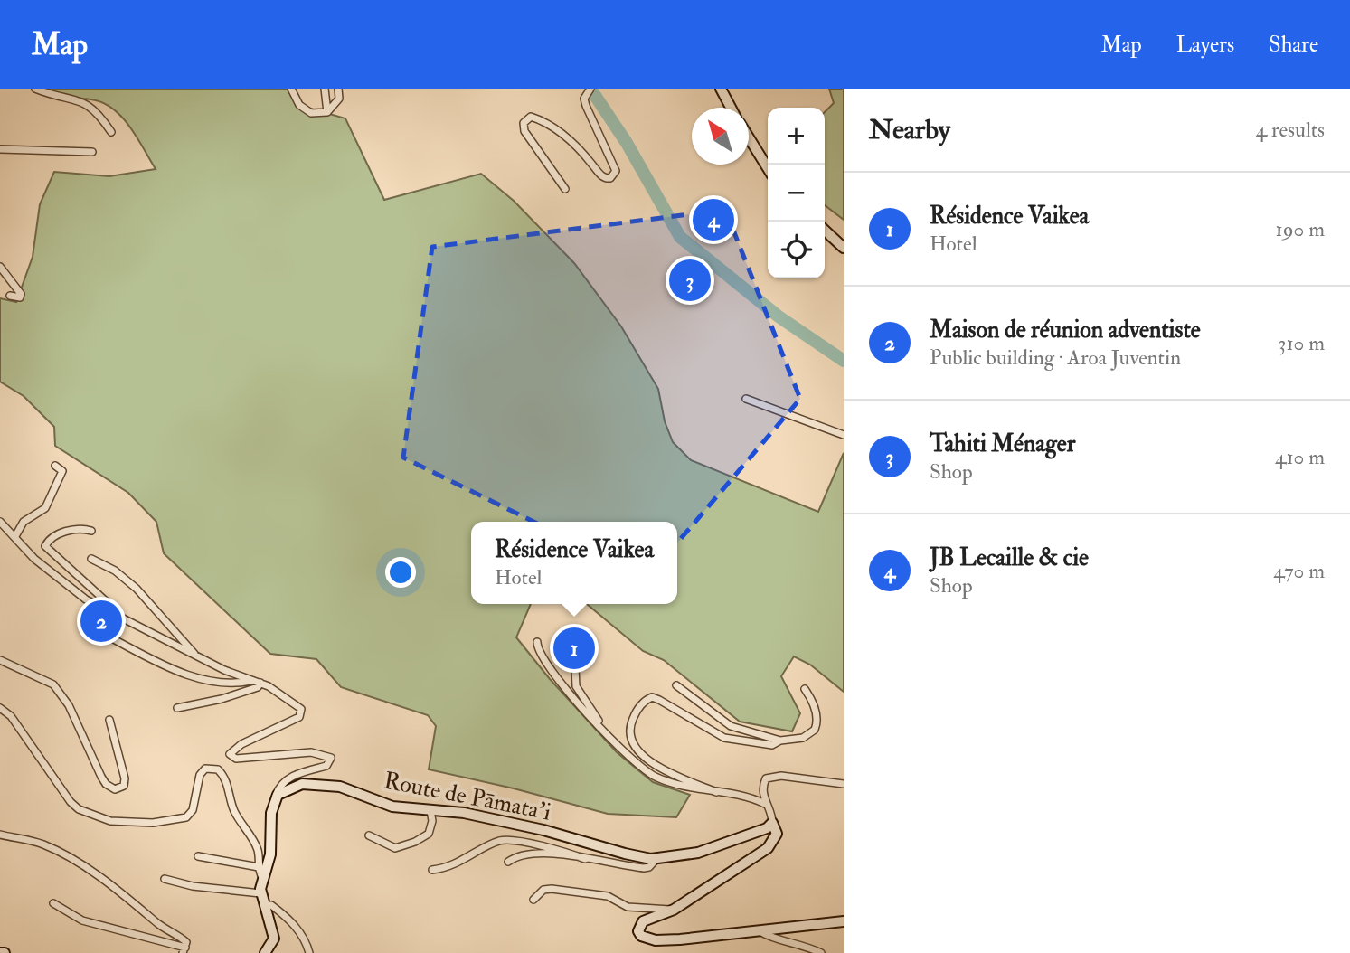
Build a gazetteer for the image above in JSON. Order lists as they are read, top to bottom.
{
  "streets": {
    "main road": ["Route de Pāmata'i"]
  },
  "north": "top left",
  "page": {
    "header": "Map",
    "nav": ["Map", "Layers", "Share"],
    "heading": ["Nearby", "4 results"],
    "map_buttons": ["+", "−"],
    "list": [
      {
        "mark": "1",
        "name": "Résidence Vaikea",
        "note": "Hotel",
        "value": "190 m"
      },
      {
        "mark": "2",
        "name": "Maison de réunion adventiste",
        "note": "Public building · Aroa Juventin",
        "value": "310 m"
      },
      {
        "mark": "3",
        "name": "Tahiti Ménager",
        "note": "Shop",
        "value": "410 m"
      },
      {
        "mark": "4",
        "name": "JB Lecaille & cie",
        "note": "Shop",
        "value": "470 m"
      }
    ],
    "pins": [
      "4",
      "3",
      "2",
      "1"
    ],
    "popup": ["Résidence Vaikea", "Hotel"]
  }
}
